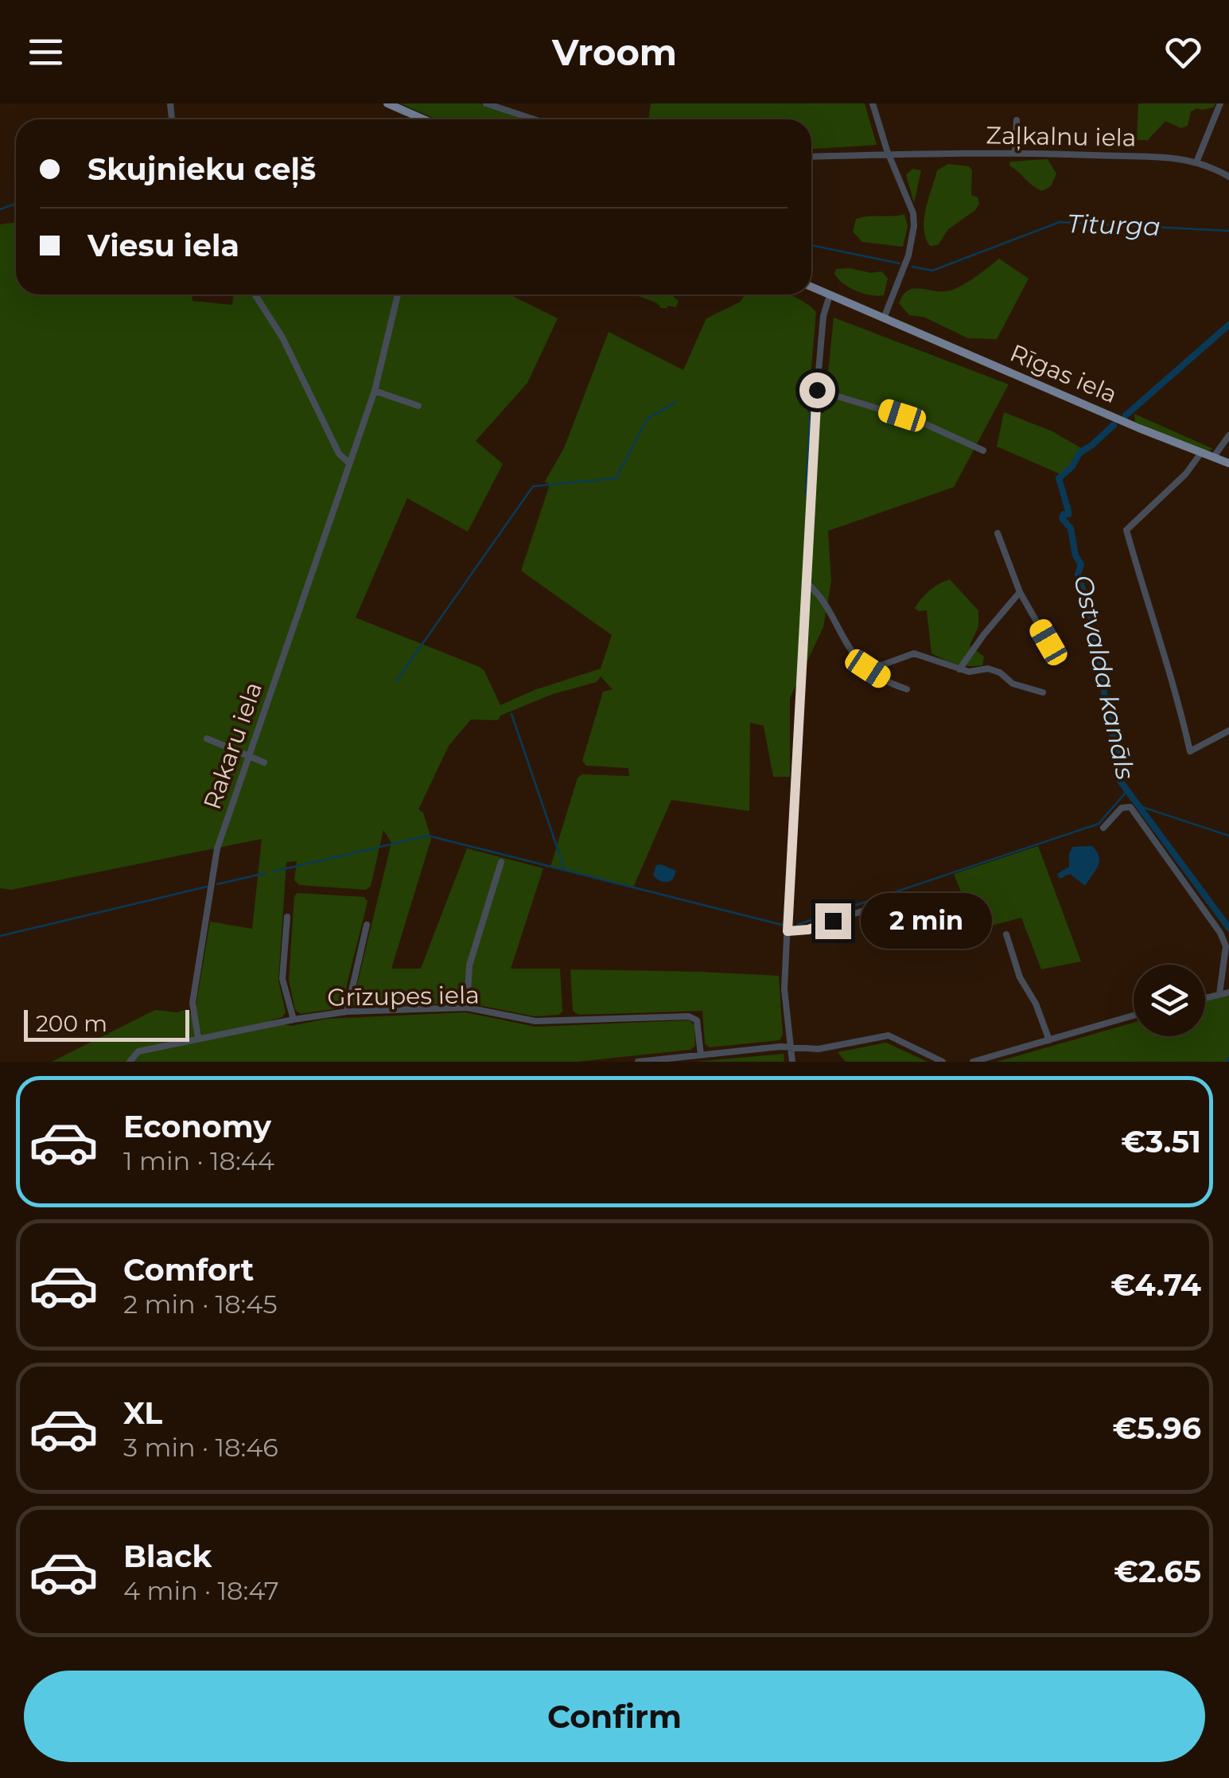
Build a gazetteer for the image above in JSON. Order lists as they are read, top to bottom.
{
  "streets": {
    "main road": ["Rīgas iela"],
    "street": ["Zaļkalnu iela", "Rakaru iela", "Grīzupes iela"]
  },
  "crossings": [
    ["Rakaru iela", "Grīzupes iela"]
  ],
  "water": ["Titurga", "Ostvalda kanāls"],
  "scale_bar": "200 m",
  "page": {
    "header": "Vroom",
    "banner": ["Skujnieku ceļš", "Viesu iela"],
    "bubble": "2 min",
    "scale": "200 m",
    "list": [
      {
        "name": "Economy",
        "note": "1 min · 18:44",
        "value": "€3.51"
      },
      {
        "name": "Comfort",
        "note": "2 min · 18:45",
        "value": "€4.74"
      },
      {
        "name": "XL",
        "note": "3 min · 18:46",
        "value": "€5.96"
      },
      {
        "name": "Black",
        "note": "4 min · 18:47",
        "value": "€2.65"
      }
    ],
    "buttons": "Confirm"
  }
}
